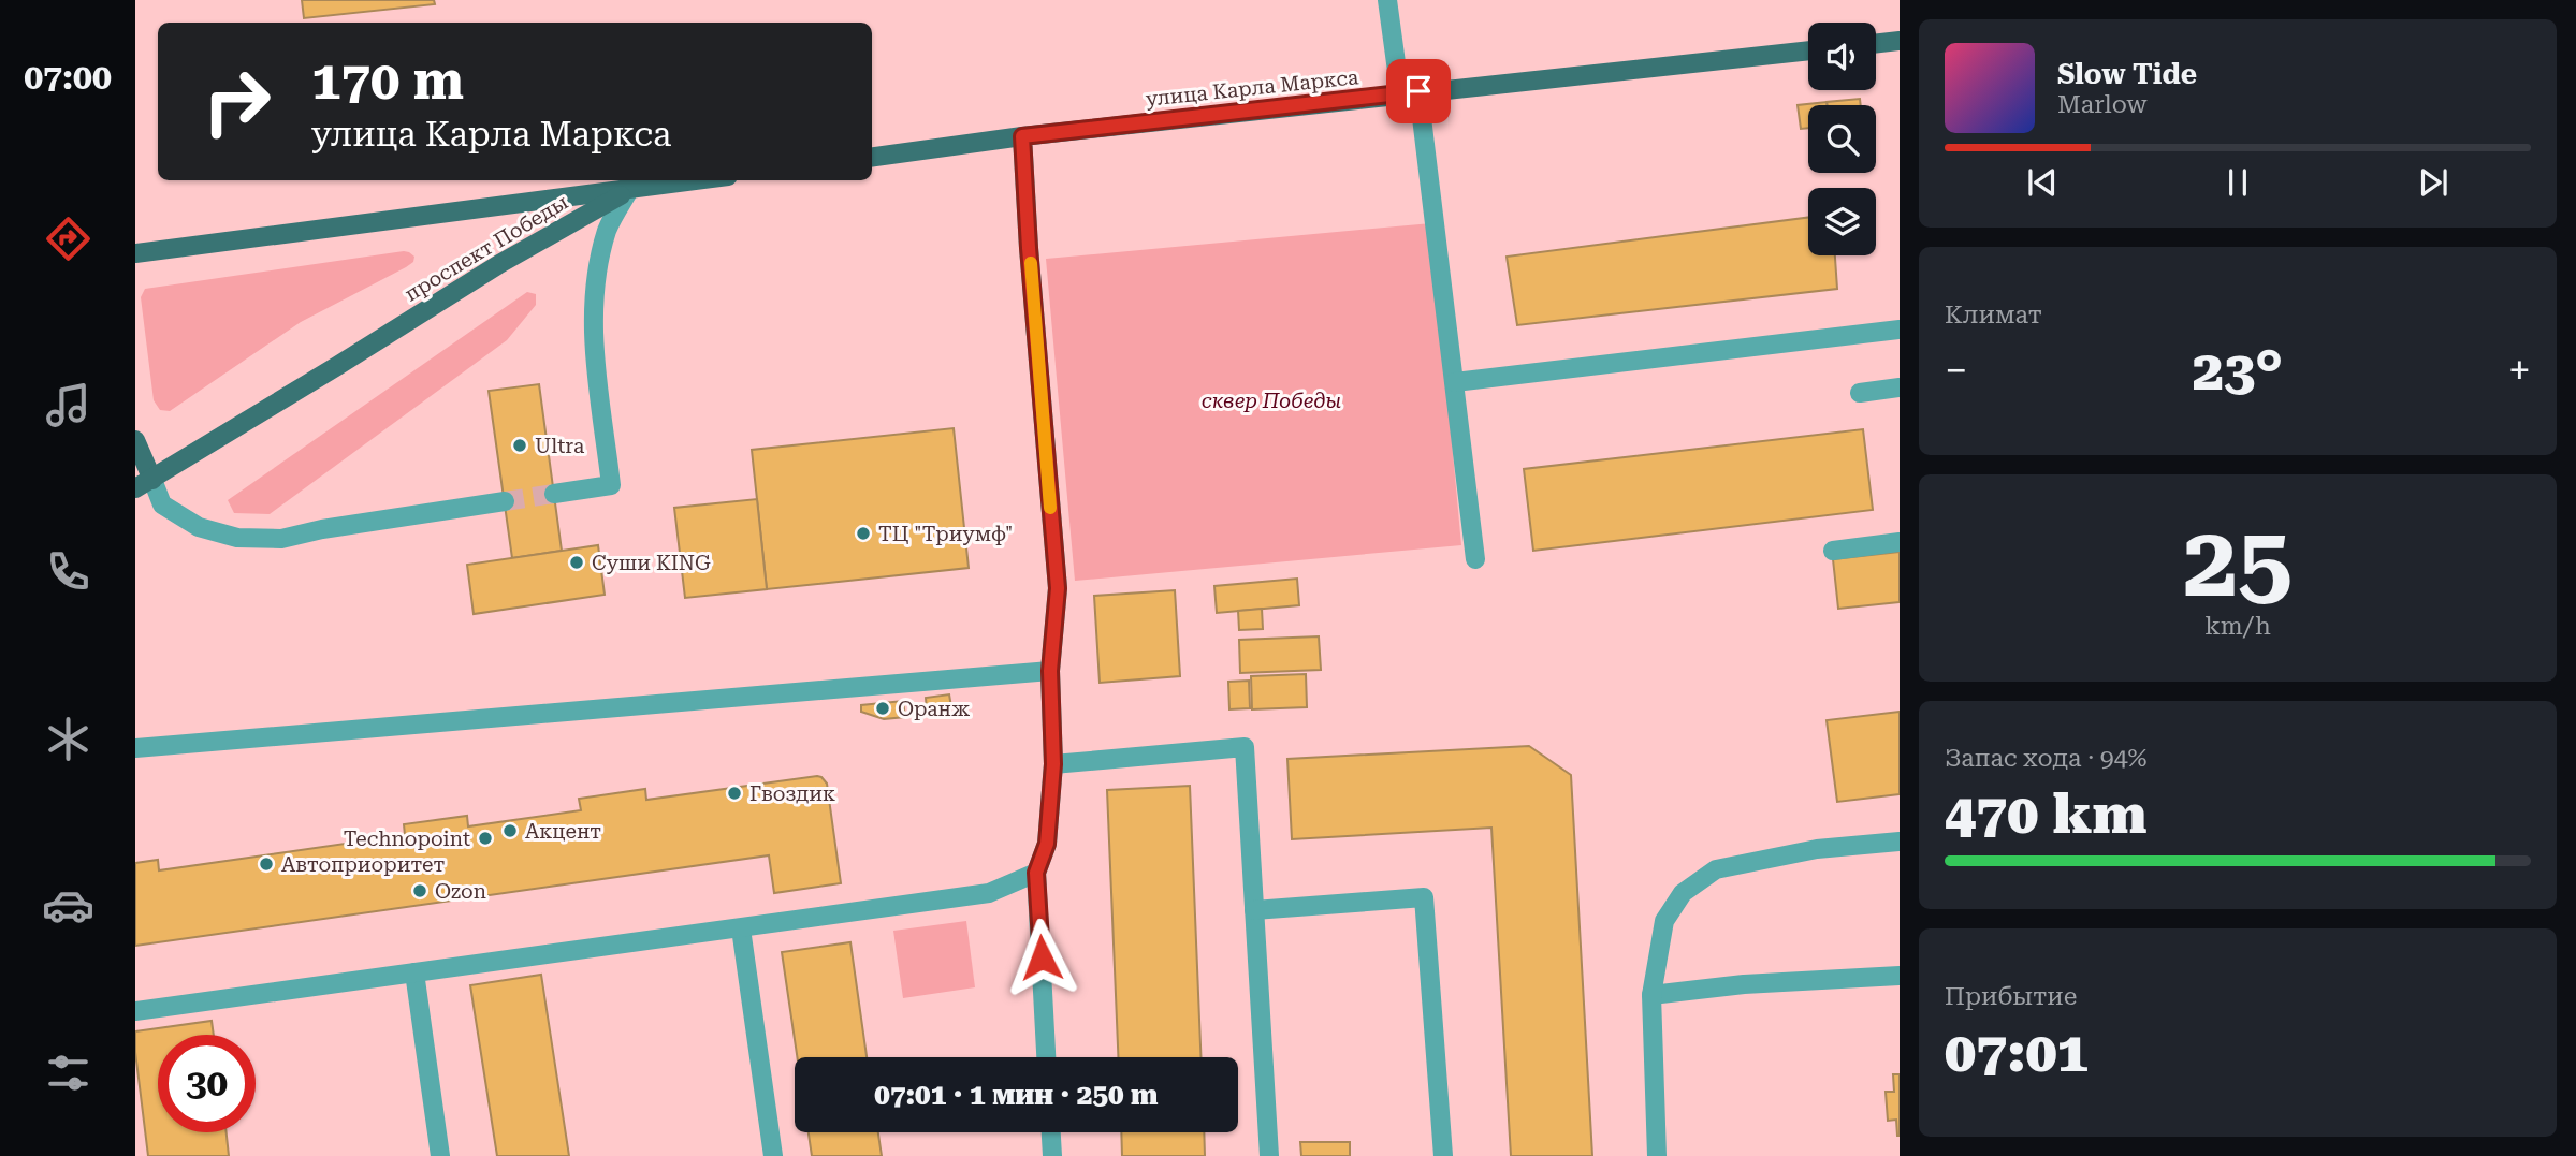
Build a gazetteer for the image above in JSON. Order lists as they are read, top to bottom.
{
  "streets": {
    "main road": ["улица Карла Маркса", "проспект Победы"]
  },
  "parks": ["сквер Победы"],
  "places": [
    "Ultra",
    "ТЦ \"Триумф\"",
    "Суши KING",
    "Оранж",
    "Гвоздик",
    "Акцент",
    "Technopoint",
    "Автоприоритет",
    "Ozon"
  ],
  "page": {
    "tabs": "07:00",
    "turn": ["170 m", "улица Карла Маркса"],
    "song": ["Slow Tide", "Marlow"],
    "tile": [
      "Климат",
      ["25", "km/h"],
      ["Запас хода · 94%", "470 km"],
      ["Прибытие", "07:01"]
    ],
    "heat": ["−", "23°", "+"],
    "limit": "30",
    "trip": "07:01 · 1 мин · 250 m"
  }
}
